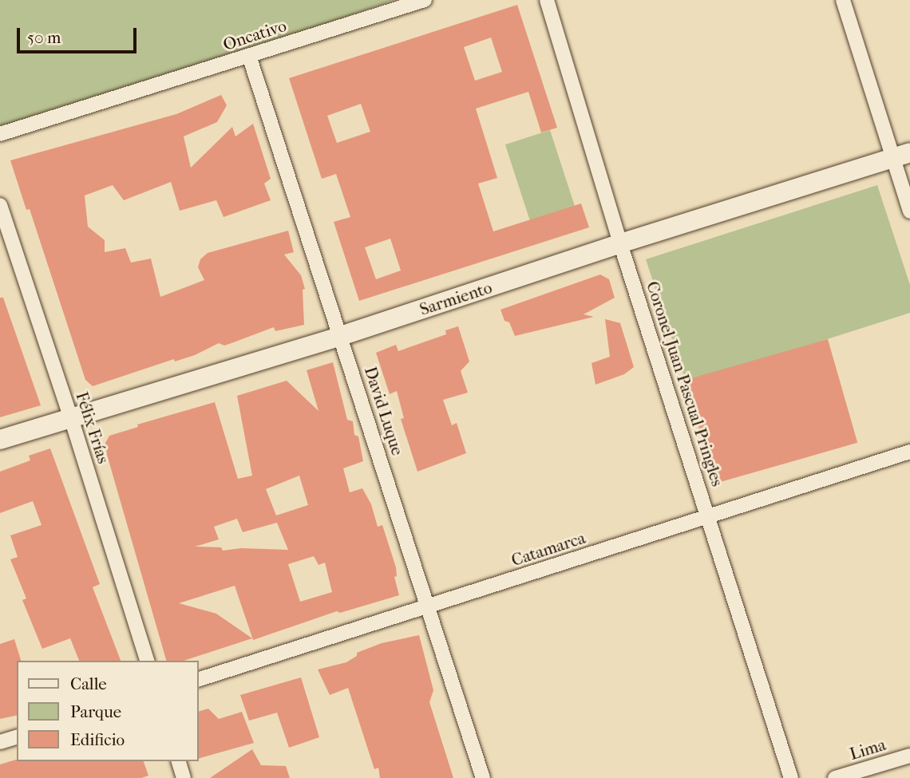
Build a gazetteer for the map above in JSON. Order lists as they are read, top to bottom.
{
  "streets": {
    "main road": ["Sarmiento"],
    "street": [
      "Oncativo",
      "Coronel Juan Pascual Pringles",
      "David Luque",
      "Félix Frías",
      "Catamarca",
      "Lima"
    ]
  },
  "crossings": [
    ["Oncativo", "David Luque"],
    ["Sarmiento", "Coronel Juan Pascual Pringles"],
    ["Sarmiento", "David Luque"],
    ["Sarmiento", "Félix Frías"],
    ["Coronel Juan Pascual Pringles", "Catamarca"],
    ["David Luque", "Catamarca"]
  ],
  "legend": ["Calle", "Parque", "Edificio"],
  "scale_bar": "50 m"
}
